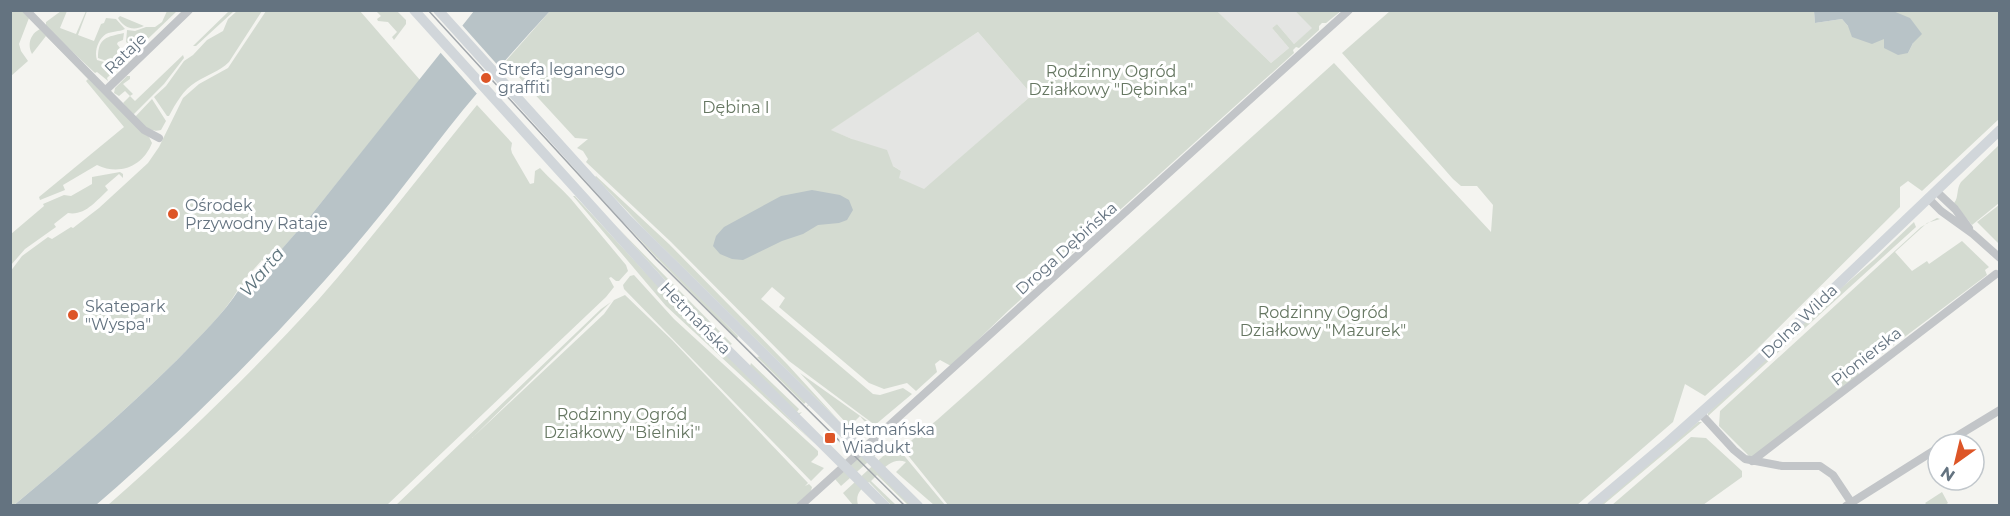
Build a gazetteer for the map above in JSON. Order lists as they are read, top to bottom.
{
  "streets": {
    "main road": ["Hetmańska", "Dolna Wilda"],
    "street": ["Rataje", "Droga Dębińska", "Pionierska"]
  },
  "water": ["Warta"],
  "parks": [
    "Rodzinny Ogród Działkowy \"Dębinka\"",
    "Dębina I",
    "Rodzinny Ogród Działkowy \"Mazurek\"",
    "Rodzinny Ogród Działkowy \"Bielniki\""
  ],
  "places": {
    "other": ["Strefa leganego graffiti", "Ośrodek Przywodny Rataje", "Skatepark \"Wyspa\""],
    "transit": ["Hetmańska Wiadukt"]
  },
  "north": "bottom left"
}
